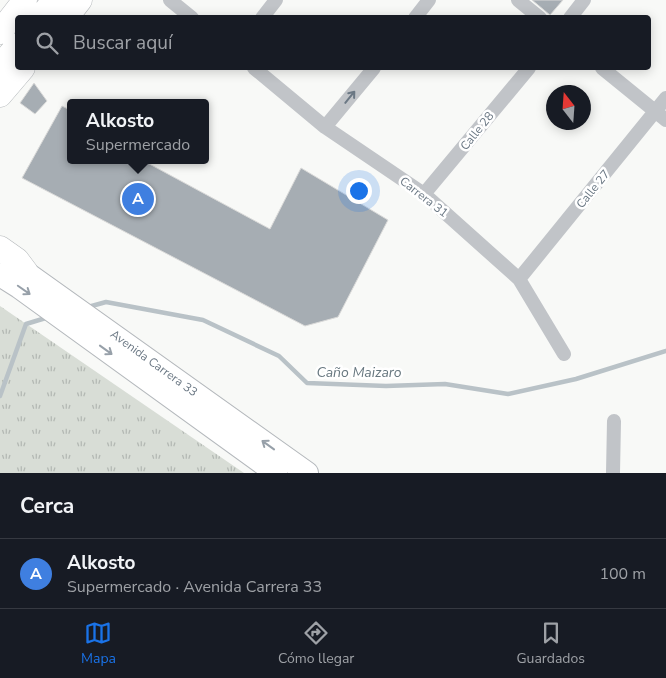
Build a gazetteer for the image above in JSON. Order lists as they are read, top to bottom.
{
  "streets": {
    "main road": ["Avenida Carrera 33"],
    "street": ["Calle 28", "Calle 27", "Carrera 31"]
  },
  "crossings": [
    ["Calle 28", "Carrera 31"],
    ["Calle 27", "Carrera 31"]
  ],
  "water": ["Caño Maizaro"],
  "north": "top",
  "page": {
    "search": "Buscar aquí",
    "popup": ["Alkosto", "Supermercado"],
    "pins": "A",
    "heading": "Cerca",
    "list": [
      {
        "mark": "A",
        "name": "Alkosto",
        "note": "Supermercado · Avenida Carrera 33",
        "value": "100 m"
      }
    ],
    "nav": ["Mapa", "Cómo llegar", "Guardados"]
  }
}
